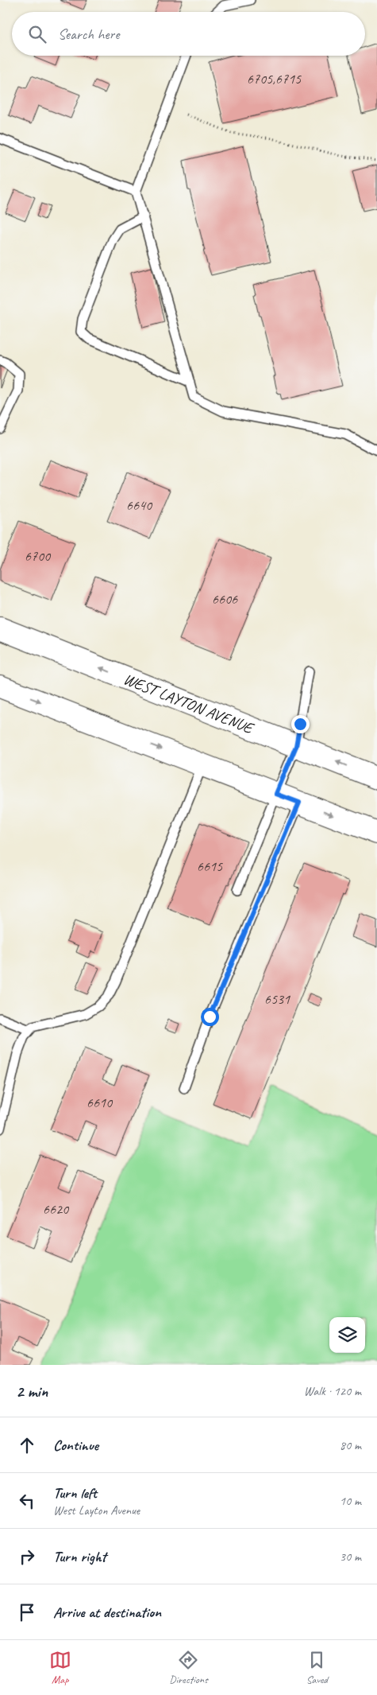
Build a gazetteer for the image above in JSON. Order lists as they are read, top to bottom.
{
  "streets": {
    "main road": ["WEST LAYTON AVENUE"]
  },
  "house_numbers": [
    "6705,6715",
    "6640",
    "6700",
    "6606",
    "6615",
    "6531",
    "6610",
    "6620"
  ],
  "page": {
    "search": "Search here",
    "heading": ["2 min", "Walk · 120 m"],
    "list": [
      ["Continue", "80 m"],
      ["Turn left", "West Layton Avenue", "10 m"],
      ["Turn right", "30 m"],
      "Arrive at destination"
    ],
    "nav": ["Map", "Directions", "Saved"]
  }
}
